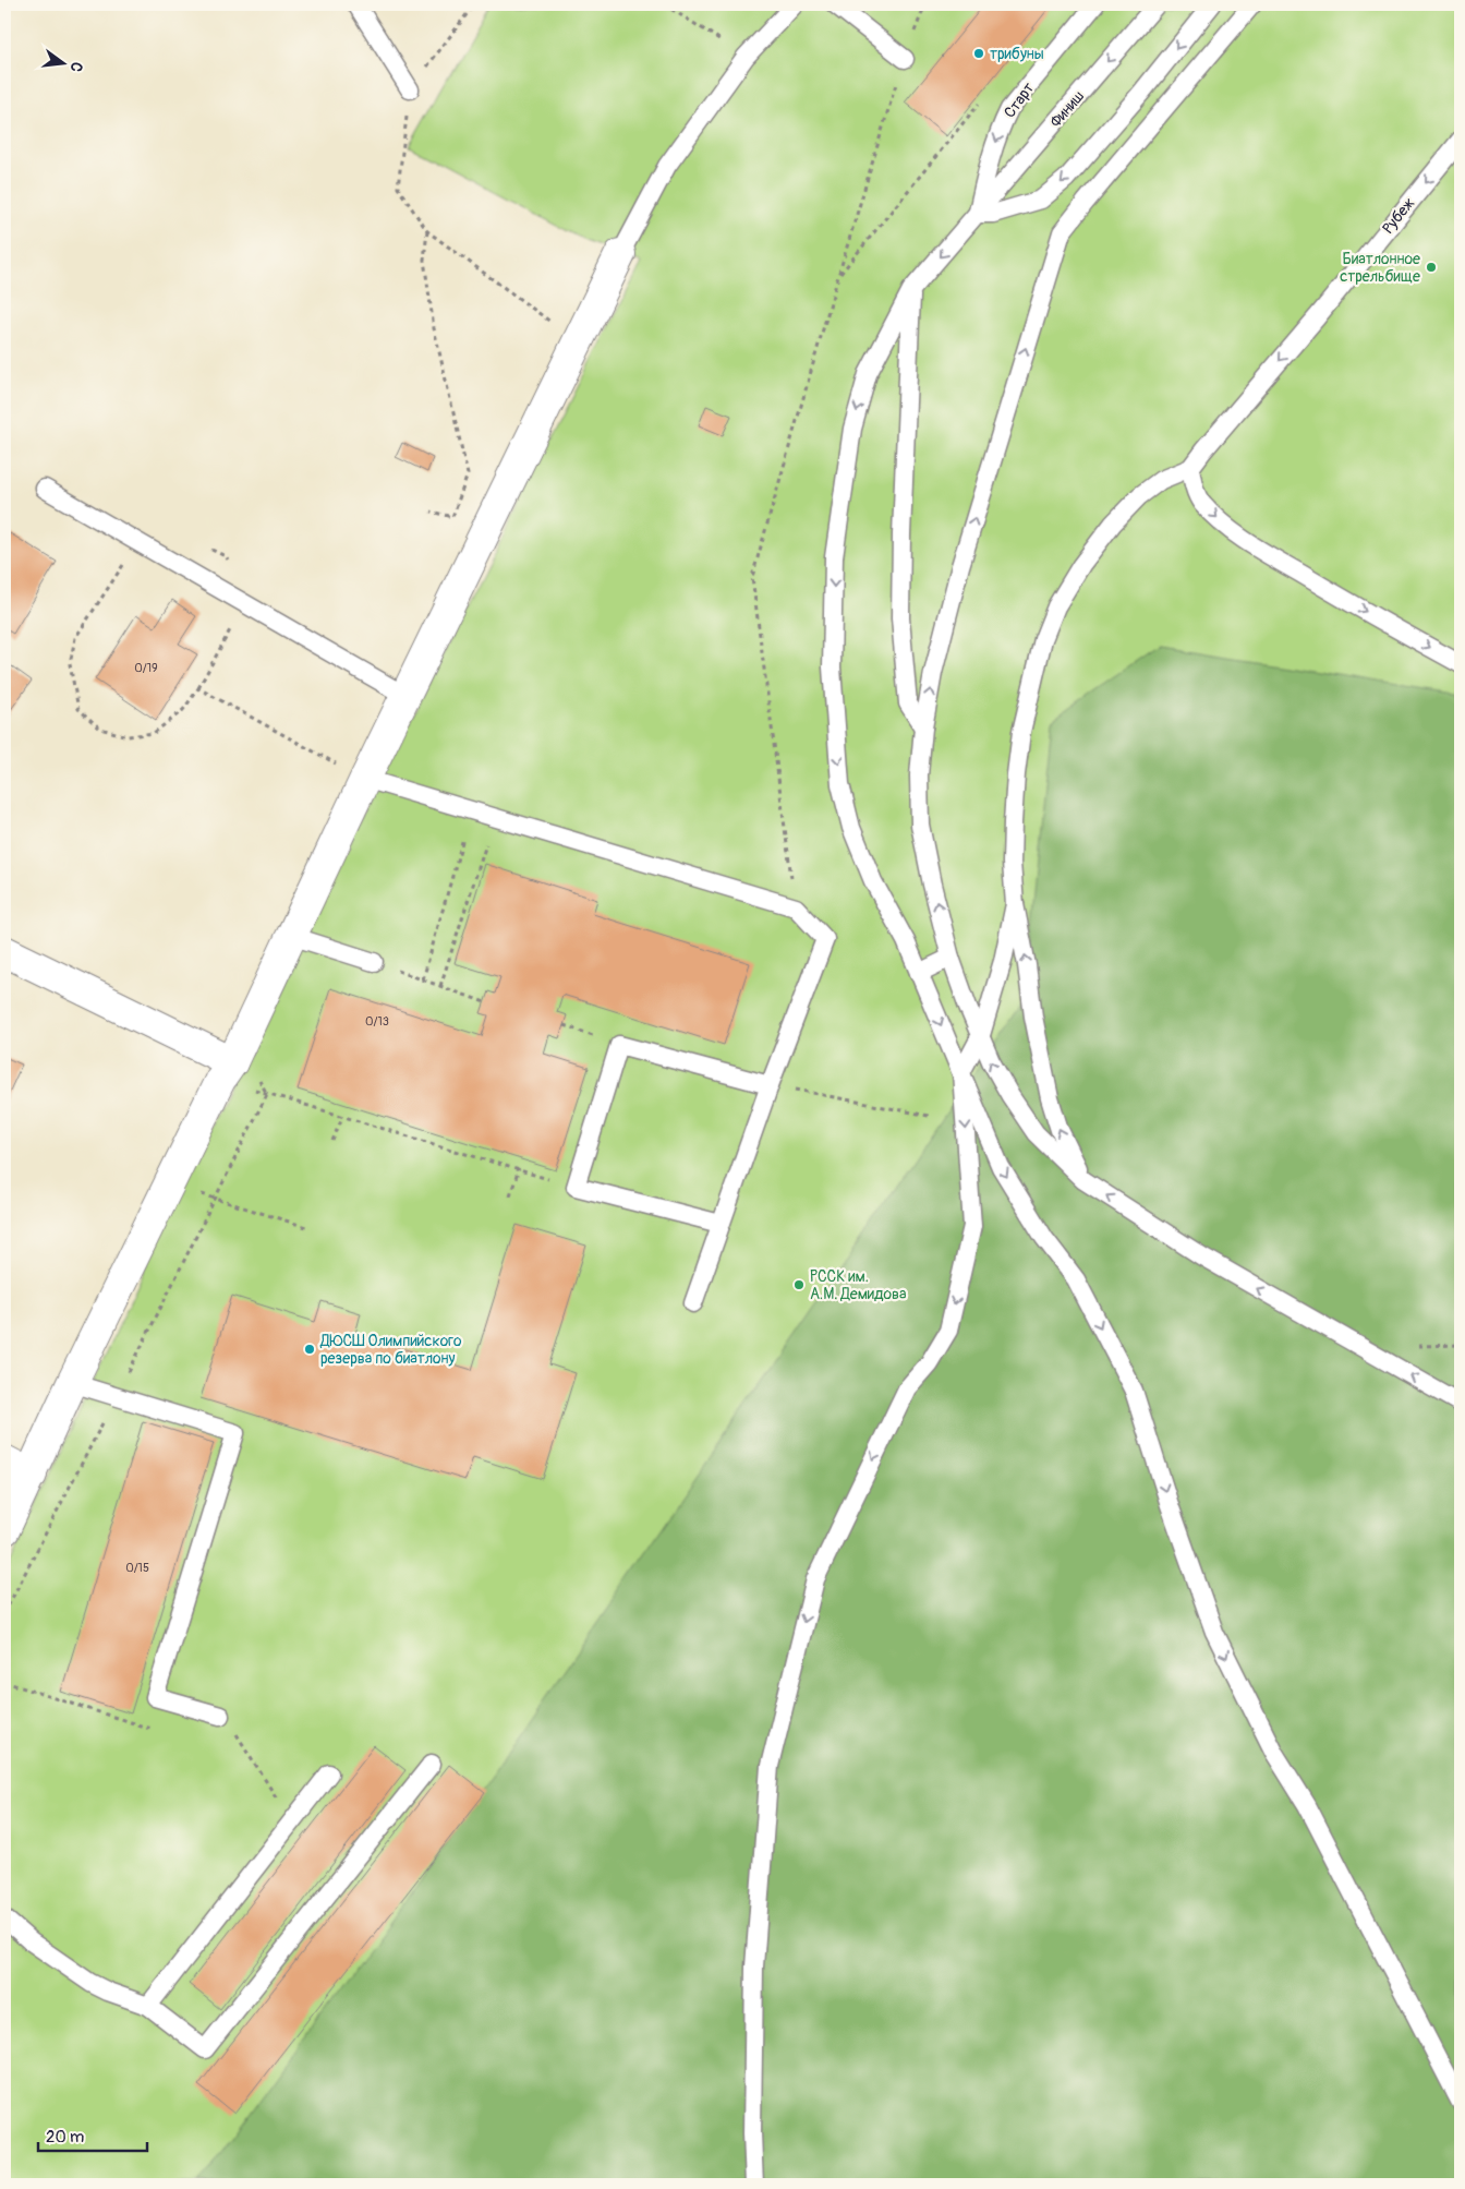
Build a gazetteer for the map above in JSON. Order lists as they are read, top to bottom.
{
  "streets": {
    "lane": ["Старт", "Финиш", "Рубеж"]
  },
  "crossings": [
    ["Старт", "Финиш"]
  ],
  "one_way": ["Рубеж"],
  "places": [
    "трибуны",
    "Биатлонное стрельбище",
    "РССК им. А.М. Демидова",
    "ДЮСШ Олимпийского резерва по биатлону"
  ],
  "house_numbers": ["0/19", "0/13", "0/15"],
  "scale_bar": "20 m",
  "north": "right"
}
